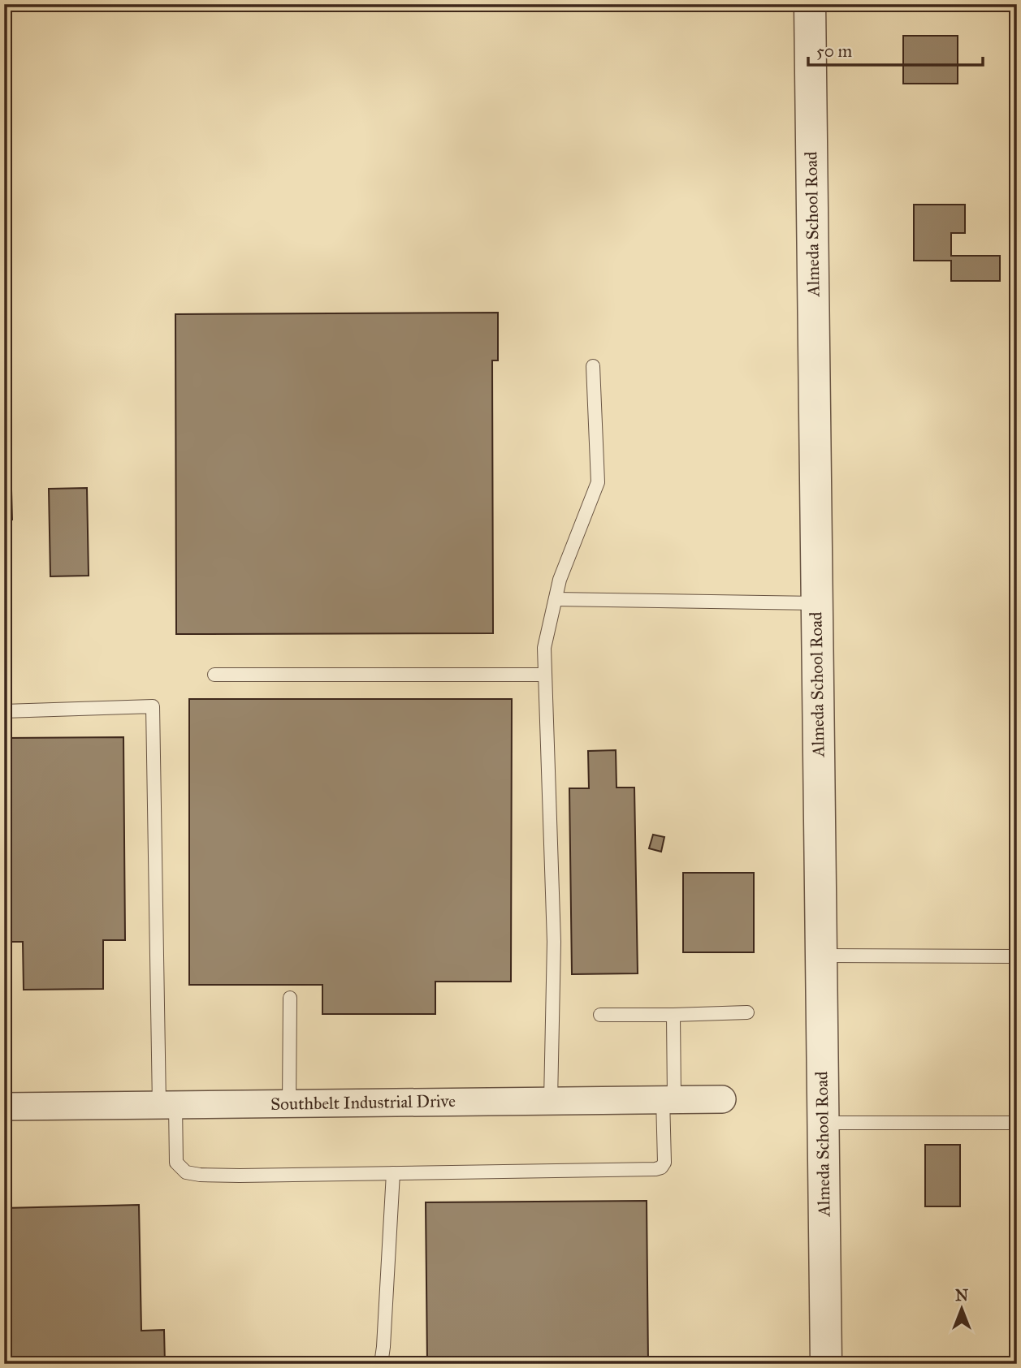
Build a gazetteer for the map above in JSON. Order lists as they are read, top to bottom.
{
  "streets": {
    "street": ["Almeda School Road", "Southbelt Industrial Drive"]
  },
  "scale_bar": "50 m",
  "north": "top"
}
